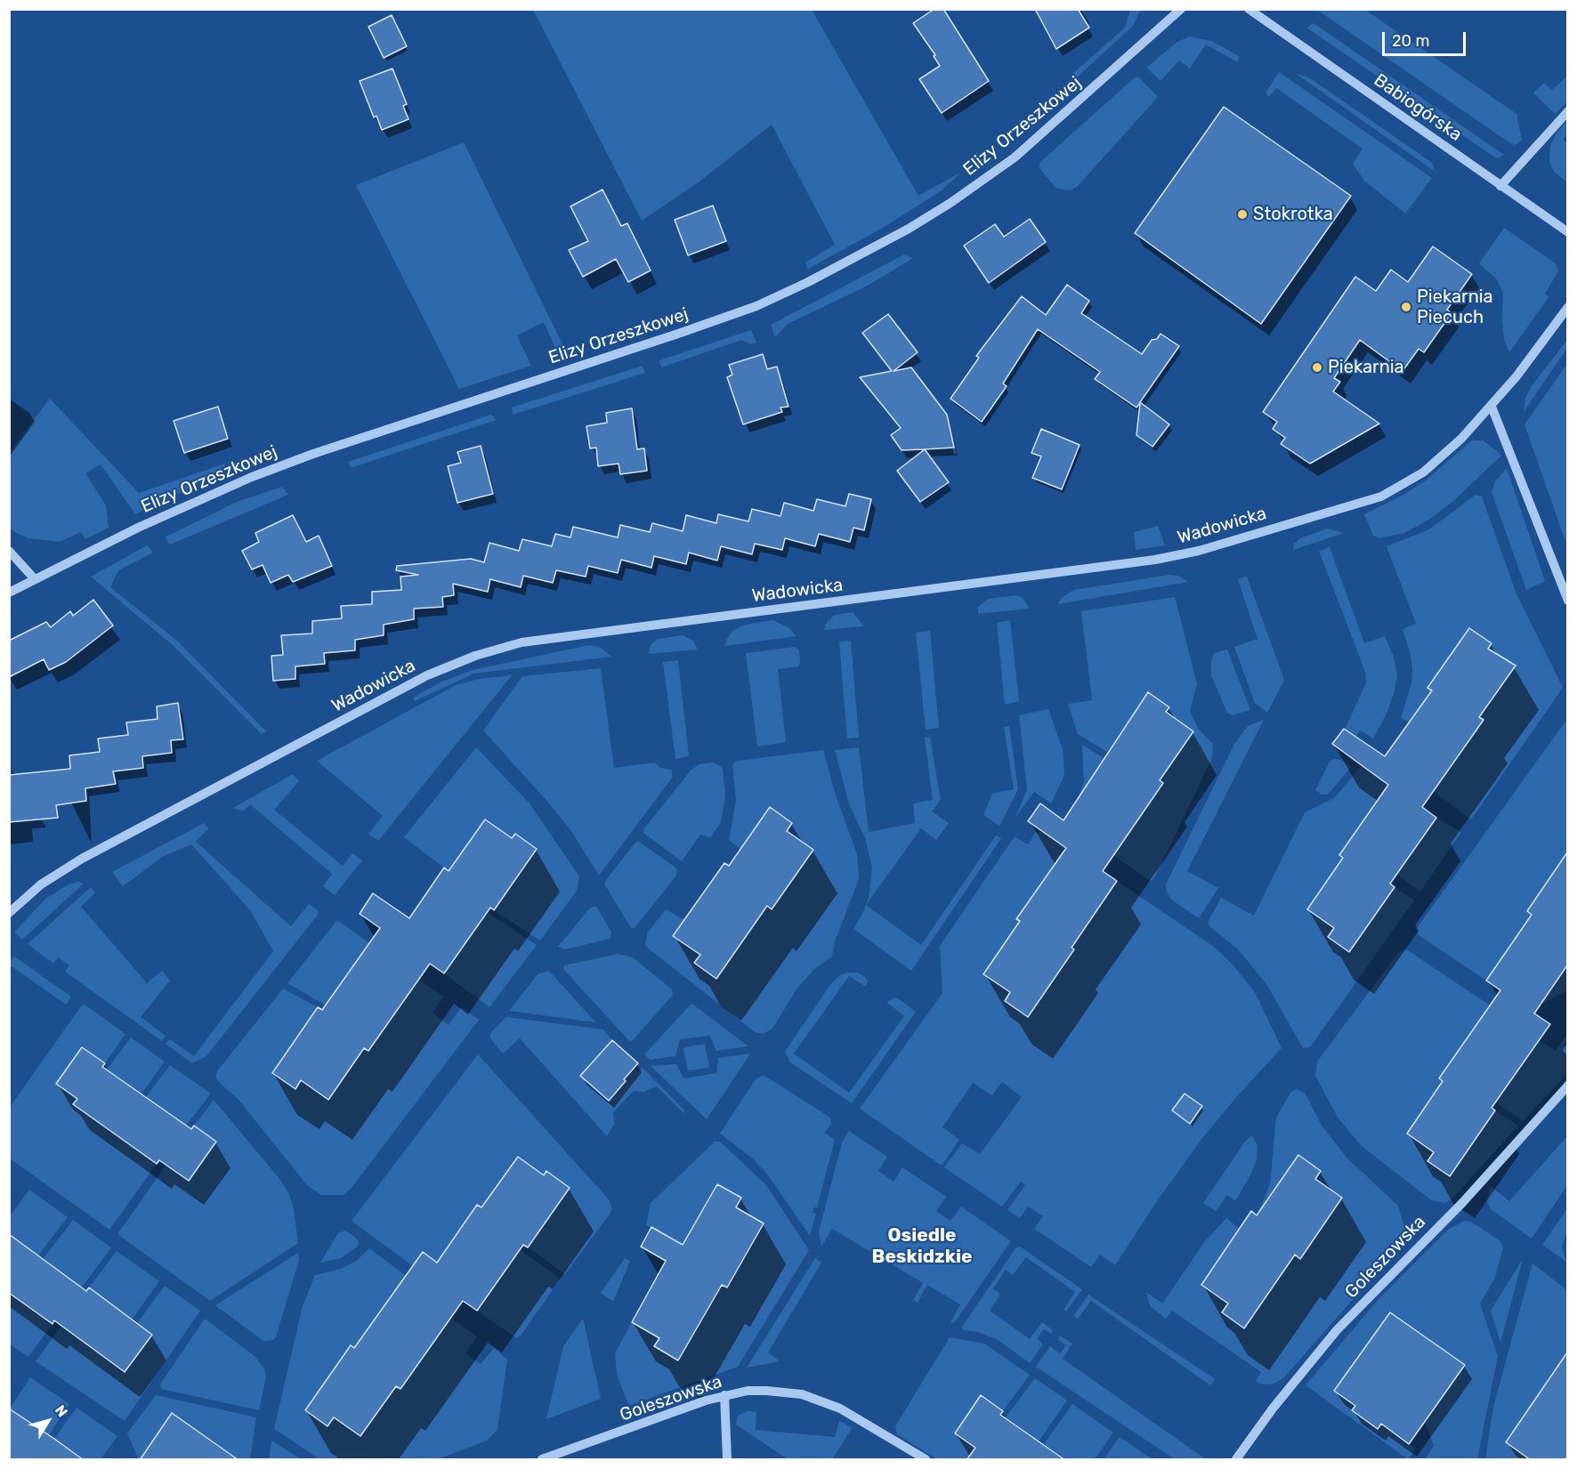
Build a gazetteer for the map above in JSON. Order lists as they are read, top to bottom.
{
  "streets": {
    "street": [
      "Babiogórska",
      "Elizy Orzeszkowej",
      "Wadowicka",
      "Goleszowska"
    ]
  },
  "districts": ["Osiedle Beskidzkie"],
  "places": ["Stokrotka", "Piekarnia Piecuch", "Piekarnia"],
  "scale_bar": "20 m",
  "north": "top right"
}
